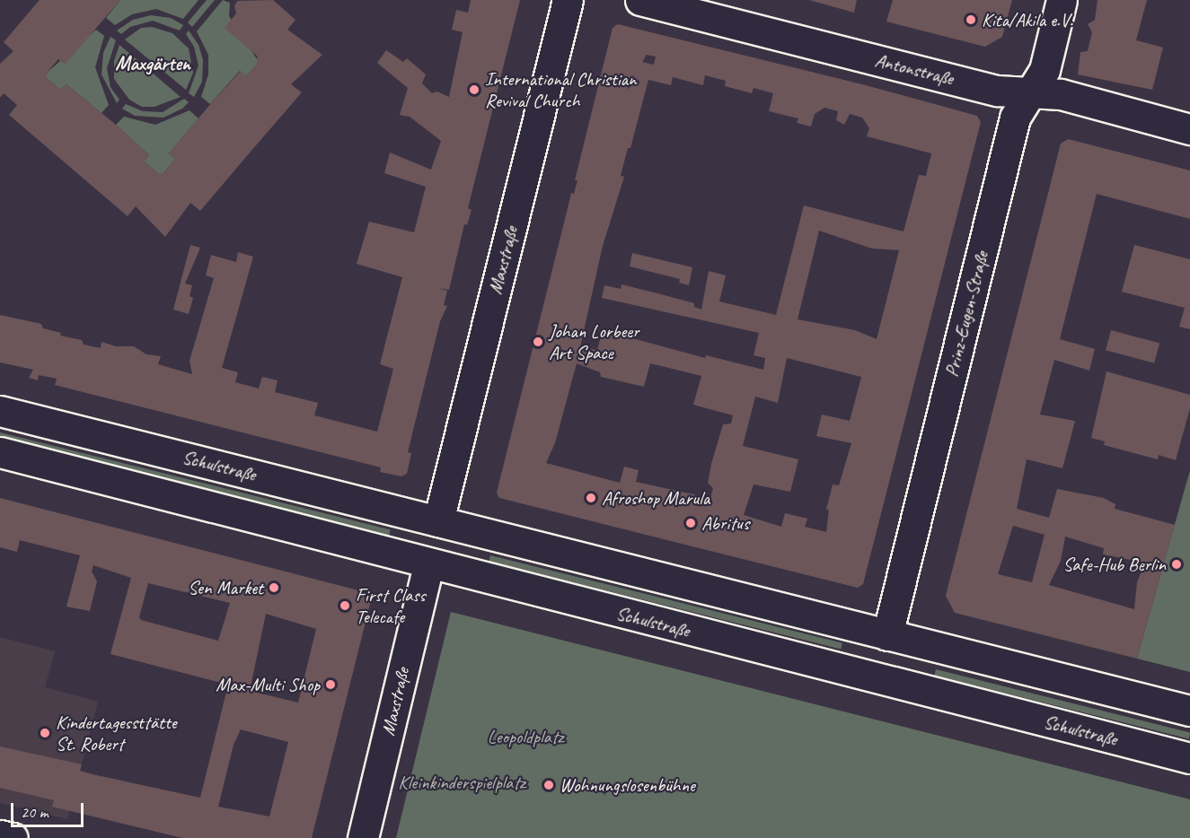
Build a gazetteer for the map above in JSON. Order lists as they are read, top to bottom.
{
  "streets": {
    "main road": [
      "Antonstraße",
      "Maxstraße",
      "Prinz-Eugen-Straße",
      "Schulstraße"
    ]
  },
  "crossings": [
    ["Antonstraße", "Prinz-Eugen-Straße"],
    ["Maxstraße", "Schulstraße"],
    ["Prinz-Eugen-Straße", "Schulstraße"]
  ],
  "districts": ["Maxgärten"],
  "parks": ["Leopoldplatz", "Kleinkinderspielplatz"],
  "places": [
    "Kita/Akila e.V.",
    "International Christian Revival Church",
    "Johan Lorbeer Art Space",
    "Afroshop Marula",
    "Abritus",
    "Safe-Hub Berlin",
    "Sen Market",
    "First Class Telecafe",
    "Max-Multi Shop",
    "Kindertagessttätte St. Robert",
    "Wohnungslosenbühne"
  ],
  "scale_bar": "20 m"
}
